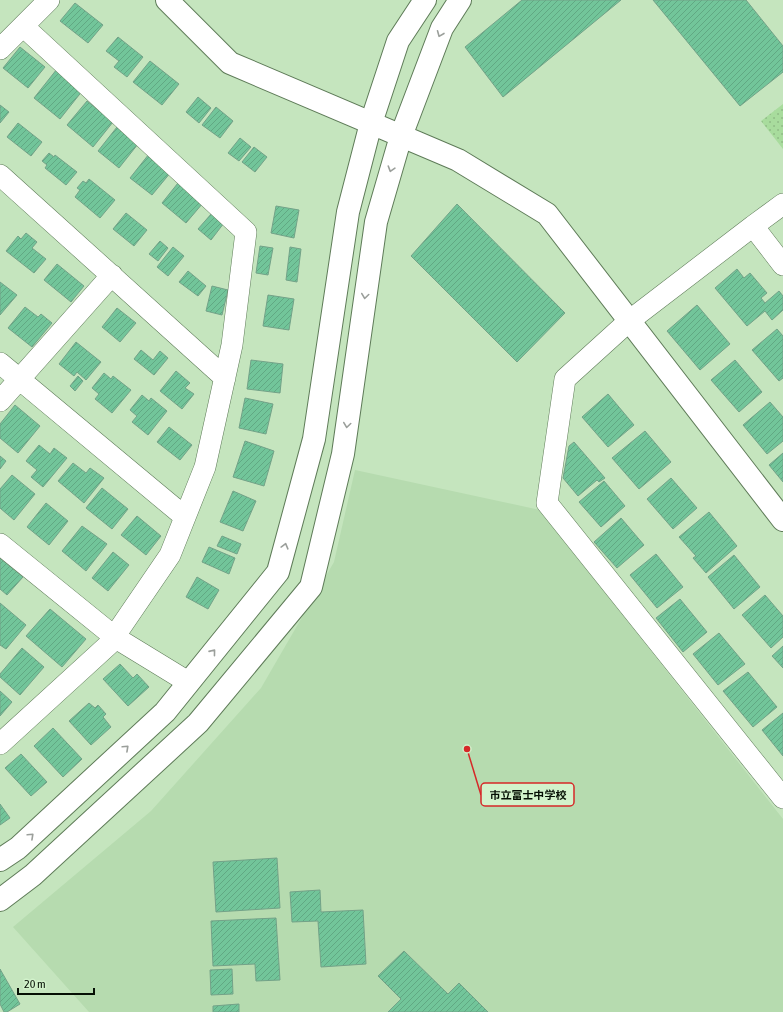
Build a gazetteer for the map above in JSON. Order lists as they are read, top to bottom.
{
  "places": ["市立富士中学校"],
  "scale_bar": "20 m"
}
